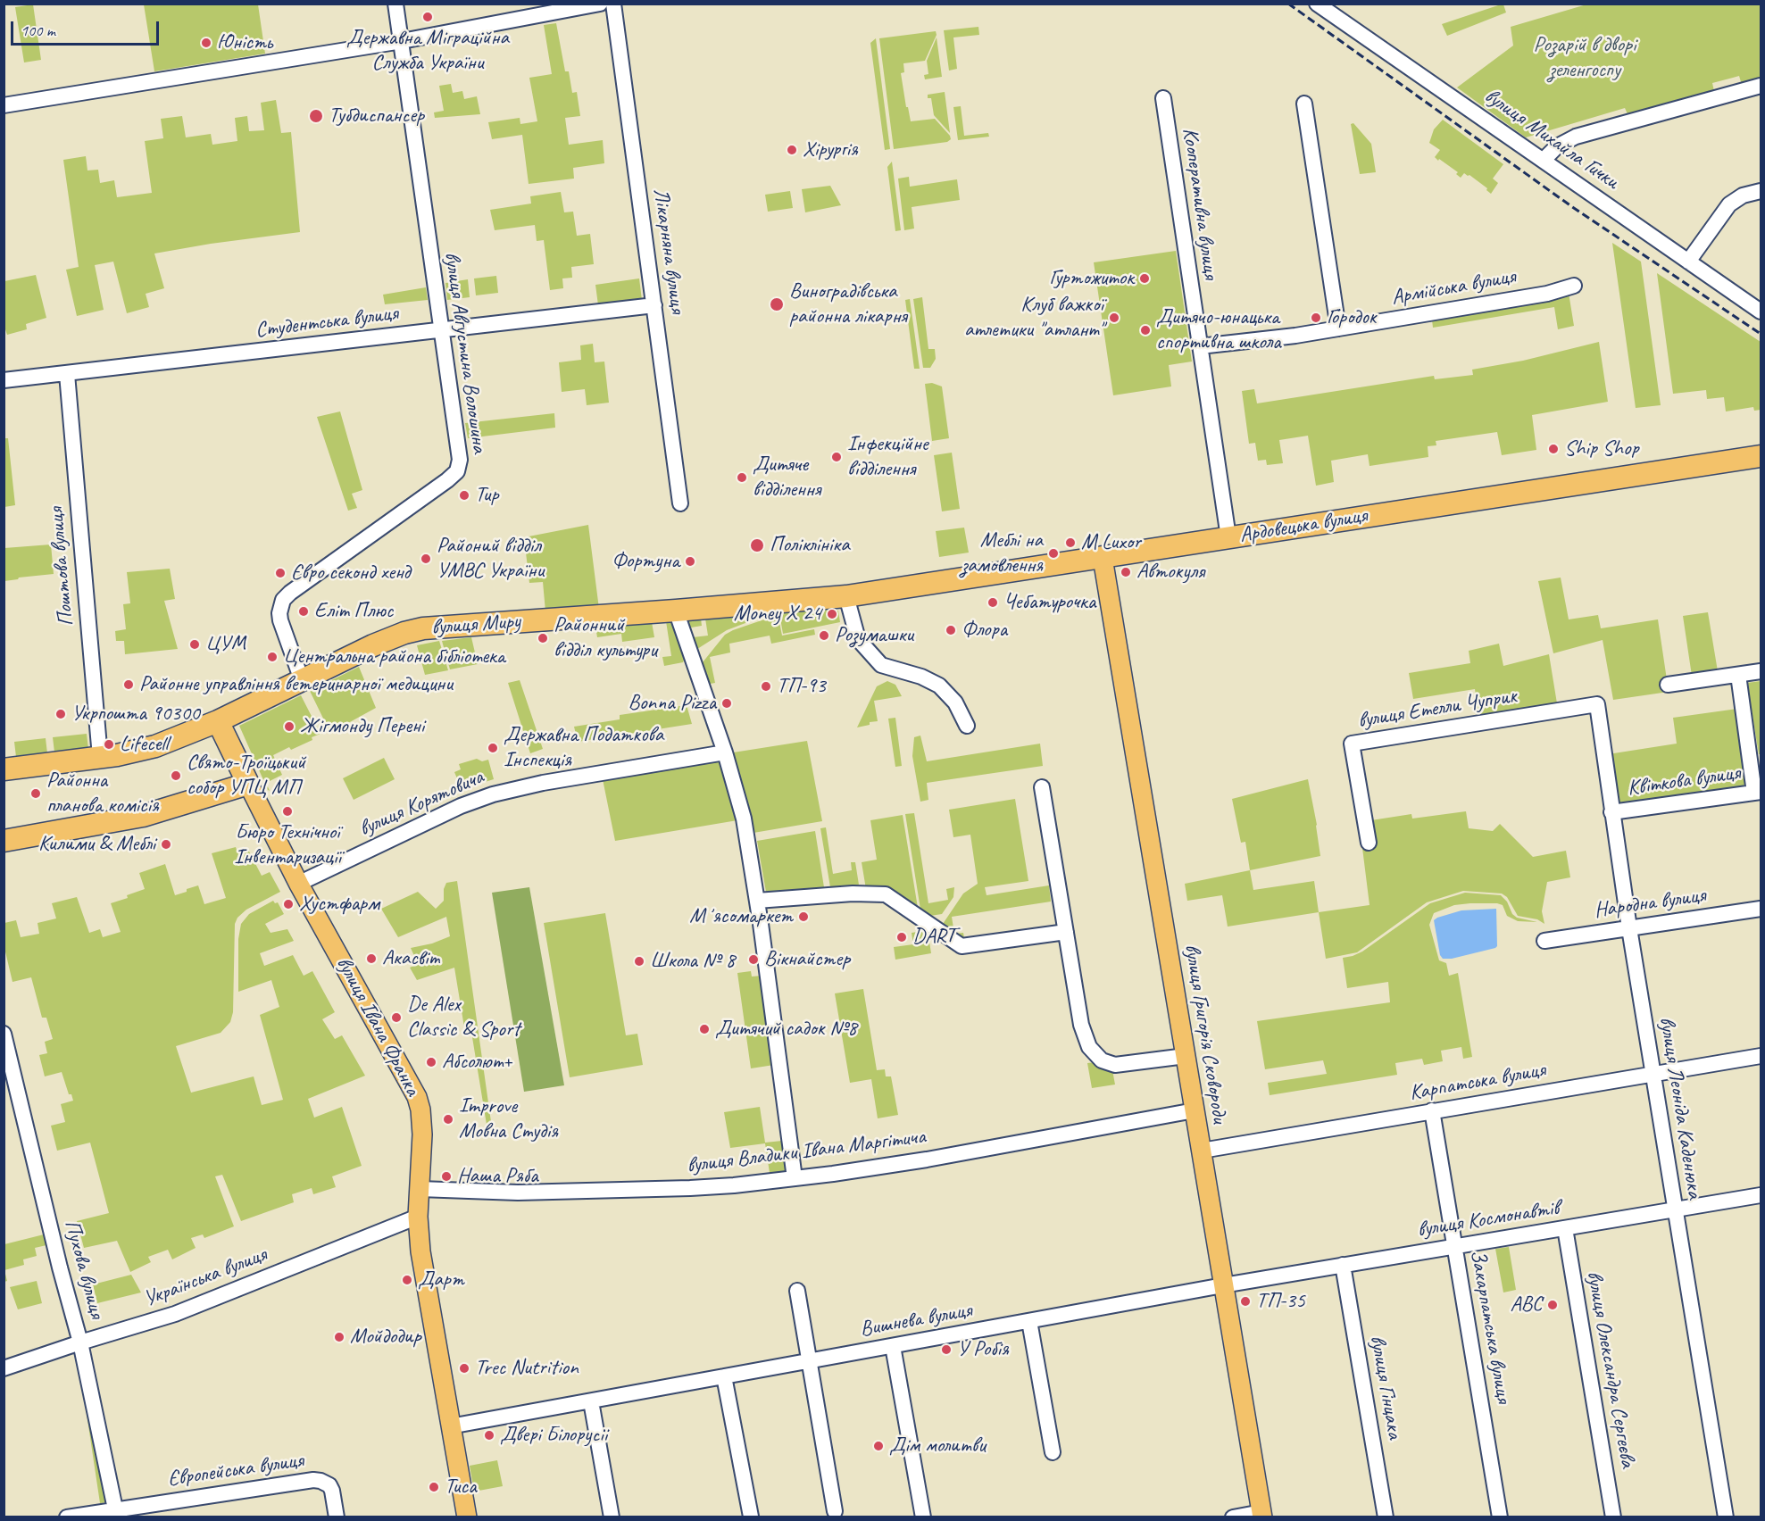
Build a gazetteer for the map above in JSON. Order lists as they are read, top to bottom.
{
  "streets": {
    "highway": ["Ардовецька вулиця", "вулиця Миру", "вулиця Івана Франка"],
    "main road": ["вулиця Григорія Сковороди"],
    "street": [
      "вулиця Михайла Гички",
      "Кооперативна вулиця",
      "Лікарняна вулиця",
      "Армійська вулиця",
      "Студентська вулиця",
      "вулиця Августина Волошина",
      "Поштова вулиця",
      "вулиця Етелли Чуприк",
      "Квіткова вулиця",
      "вулиця Корятовича",
      "Народна вулиця",
      "Карпатська вулиця",
      "вулиця Леоніда Каденюка",
      "вулиця Владики Івана Маргітича",
      "вулиця Космонавтів",
      "Пухова вулиця",
      "Українська вулиця",
      "Вишнева вулиця",
      "Закарпатська вулиця",
      "вулиця Олександра Сергеєва",
      "вулиця Гінцака",
      "Європейська вулиця"
    ]
  },
  "crossings": [
    ["Кооперативна вулиця", "Армійська вулиця"],
    ["Кооперативна вулиця", "Ардовецька вулиця"],
    ["Лікарняна вулиця", "Студентська вулиця"],
    ["Студентська вулиця", "вулиця Августина Волошина"],
    ["Студентська вулиця", "Поштова вулиця"],
    ["вулиця Августина Волошина", "вулиця Миру"],
    ["Ардовецька вулиця", "вулиця Миру"],
    ["Ардовецька вулиця", "вулиця Григорія Сковороди"],
    ["Поштова вулиця", "вулиця Миру"],
    ["вулиця Миру", "вулиця Івана Франка"],
    ["вулиця Етелли Чуприк", "вулиця Леоніда Каденюка"],
    ["Квіткова вулиця", "вулиця Леоніда Каденюка"],
    ["вулиця Корятовича", "вулиця Івана Франка"],
    ["Народна вулиця", "вулиця Леоніда Каденюка"],
    ["вулиця Івана Франка", "вулиця Владики Івана Маргітича"],
    ["вулиця Івана Франка", "Українська вулиця"],
    ["вулиця Івана Франка", "Вишнева вулиця"],
    ["вулиця Григорія Сковороди", "Карпатська вулиця"],
    ["вулиця Григорія Сковороди", "вулиця Владики Івана Маргітича"],
    ["вулиця Григорія Сковороди", "вулиця Космонавтів"],
    ["вулиця Григорія Сковороди", "Вишнева вулиця"],
    ["Карпатська вулиця", "вулиця Леоніда Каденюка"],
    ["Карпатська вулиця", "Закарпатська вулиця"],
    ["вулиця Леоніда Каденюка", "вулиця Космонавтів"],
    ["вулиця Космонавтів", "Вишнева вулиця"],
    ["вулиця Космонавтів", "Закарпатська вулиця"],
    ["вулиця Космонавтів", "вулиця Олександра Сергеєва"],
    ["вулиця Космонавтів", "вулиця Гінцака"],
    ["Пухова вулиця", "Українська вулиця"],
    ["Пухова вулиця", "Європейська вулиця"]
  ],
  "parks": ["Розарій в дворі зеленгоспу"],
  "places": [
    "Державна Міграційна Служба України",
    "Юність",
    "Тубдиспансер",
    "Хірургія",
    "Гуртожиток",
    "Виноградівська районна лікарня",
    "Клуб важкої атлетики \"атлант\"",
    "Городок",
    "Дитячо-юнацька спортивна школа",
    "Ship Shop",
    "Інфекційне відділення",
    "Дитяче відділення",
    "Тир",
    "M Luxor",
    "Поліклініка",
    "Меблі на замовлення",
    "Районий відділ УМВС України",
    "Фортуна",
    "Автокуля",
    "Євро секонд хенд",
    "Чебатурочка",
    "Еліт Плюс",
    "Money X 24",
    "Флора",
    "Розумашки",
    "Районний відділ культури",
    "ЦУМ",
    "Центральна района бібліотека",
    "Районне управління ветеринарної медицини",
    "ТП-93",
    "Bonna Pizza",
    "Укрпошта 90300",
    "Жігмонду Перені",
    "Lifecell",
    "Державна Податкова Інспекція",
    "Свято-Троїцький собор УПЦ МП",
    "Районна планова комісія",
    "Бюро Технічної Інвентаризації",
    "Килими & Меблі",
    "Хустфарм",
    "Мʼясомаркет",
    "DART",
    "Акасвіт",
    "Вікнайстер",
    "Школа № 8",
    "De Alex Classic & Sport",
    "Дитячий садок №8",
    "Абсолют+",
    "Improve Мовна Студія",
    "Наша Ряба",
    "Дарт",
    "ТП-35",
    "ABC",
    "Мойдодир",
    "У Робія",
    "Trec Nutrition",
    "Двері Білорусіі",
    "Дім молитви",
    "Тиса"
  ],
  "scale_bar": "100 m"
}
